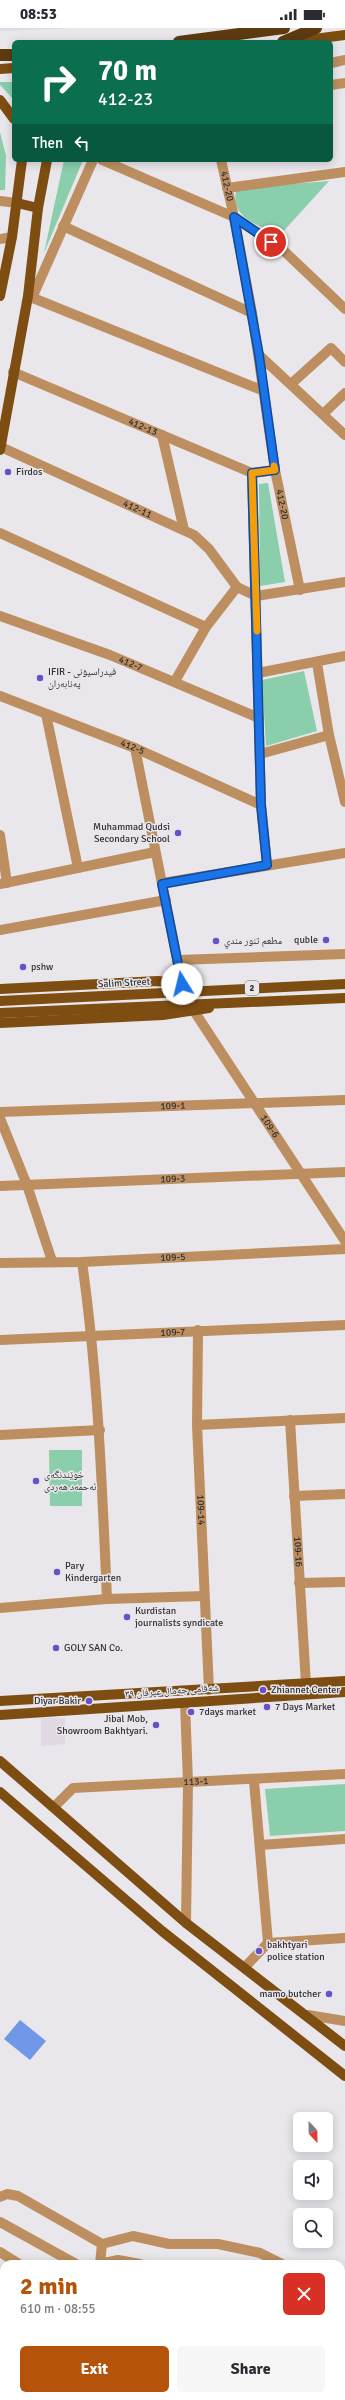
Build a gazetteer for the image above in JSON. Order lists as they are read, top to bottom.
{
  "streets": {
    "main road": ["Salim Street", "2", "شەقامی جەمال عیرفان ٣٩"],
    "street": [
      "412-20",
      "412-13",
      "412-11",
      "412-7",
      "412-5",
      "109-1",
      "109-6",
      "109-3",
      "109-5",
      "109-7",
      "109-14",
      "109-16",
      "113-1"
    ]
  },
  "crossings": [
    ["109-1", "109-6"],
    ["109-6", "109-3"],
    ["109-7", "109-14"],
    ["109-14", "شەقامی جەمال عیرفان ٣٩"],
    ["109-16", "شەقامی جەمال عیرفان ٣٩"]
  ],
  "places": [
    "Firdos",
    "IFIR - فیدراسیۆنی پەنابەران",
    "Muhammad Qudsi Secondary School",
    "quble",
    "مطعم تنور مندي",
    "pshw",
    "خوێندنگەی ئەحمەد هەردی",
    "Pary Kindergarten",
    "Kurdistan journalists syndicate",
    "GOLY SAN Co.",
    "Zhiannet Center",
    "Diyar Bakir",
    "7 Days Market",
    "7days market",
    "Jibal Mob, Showroom Bakhtyari.",
    "bakhtyari police station",
    "mamo butcher"
  ],
  "north": "bottom",
  "page": {
    "status": "08:53",
    "turn": ["70 m", "412-23"],
    "then": "Then",
    "heading": ["2 min", "610 m · 08:55"],
    "buttons": ["Exit", "Share"]
  }
}
